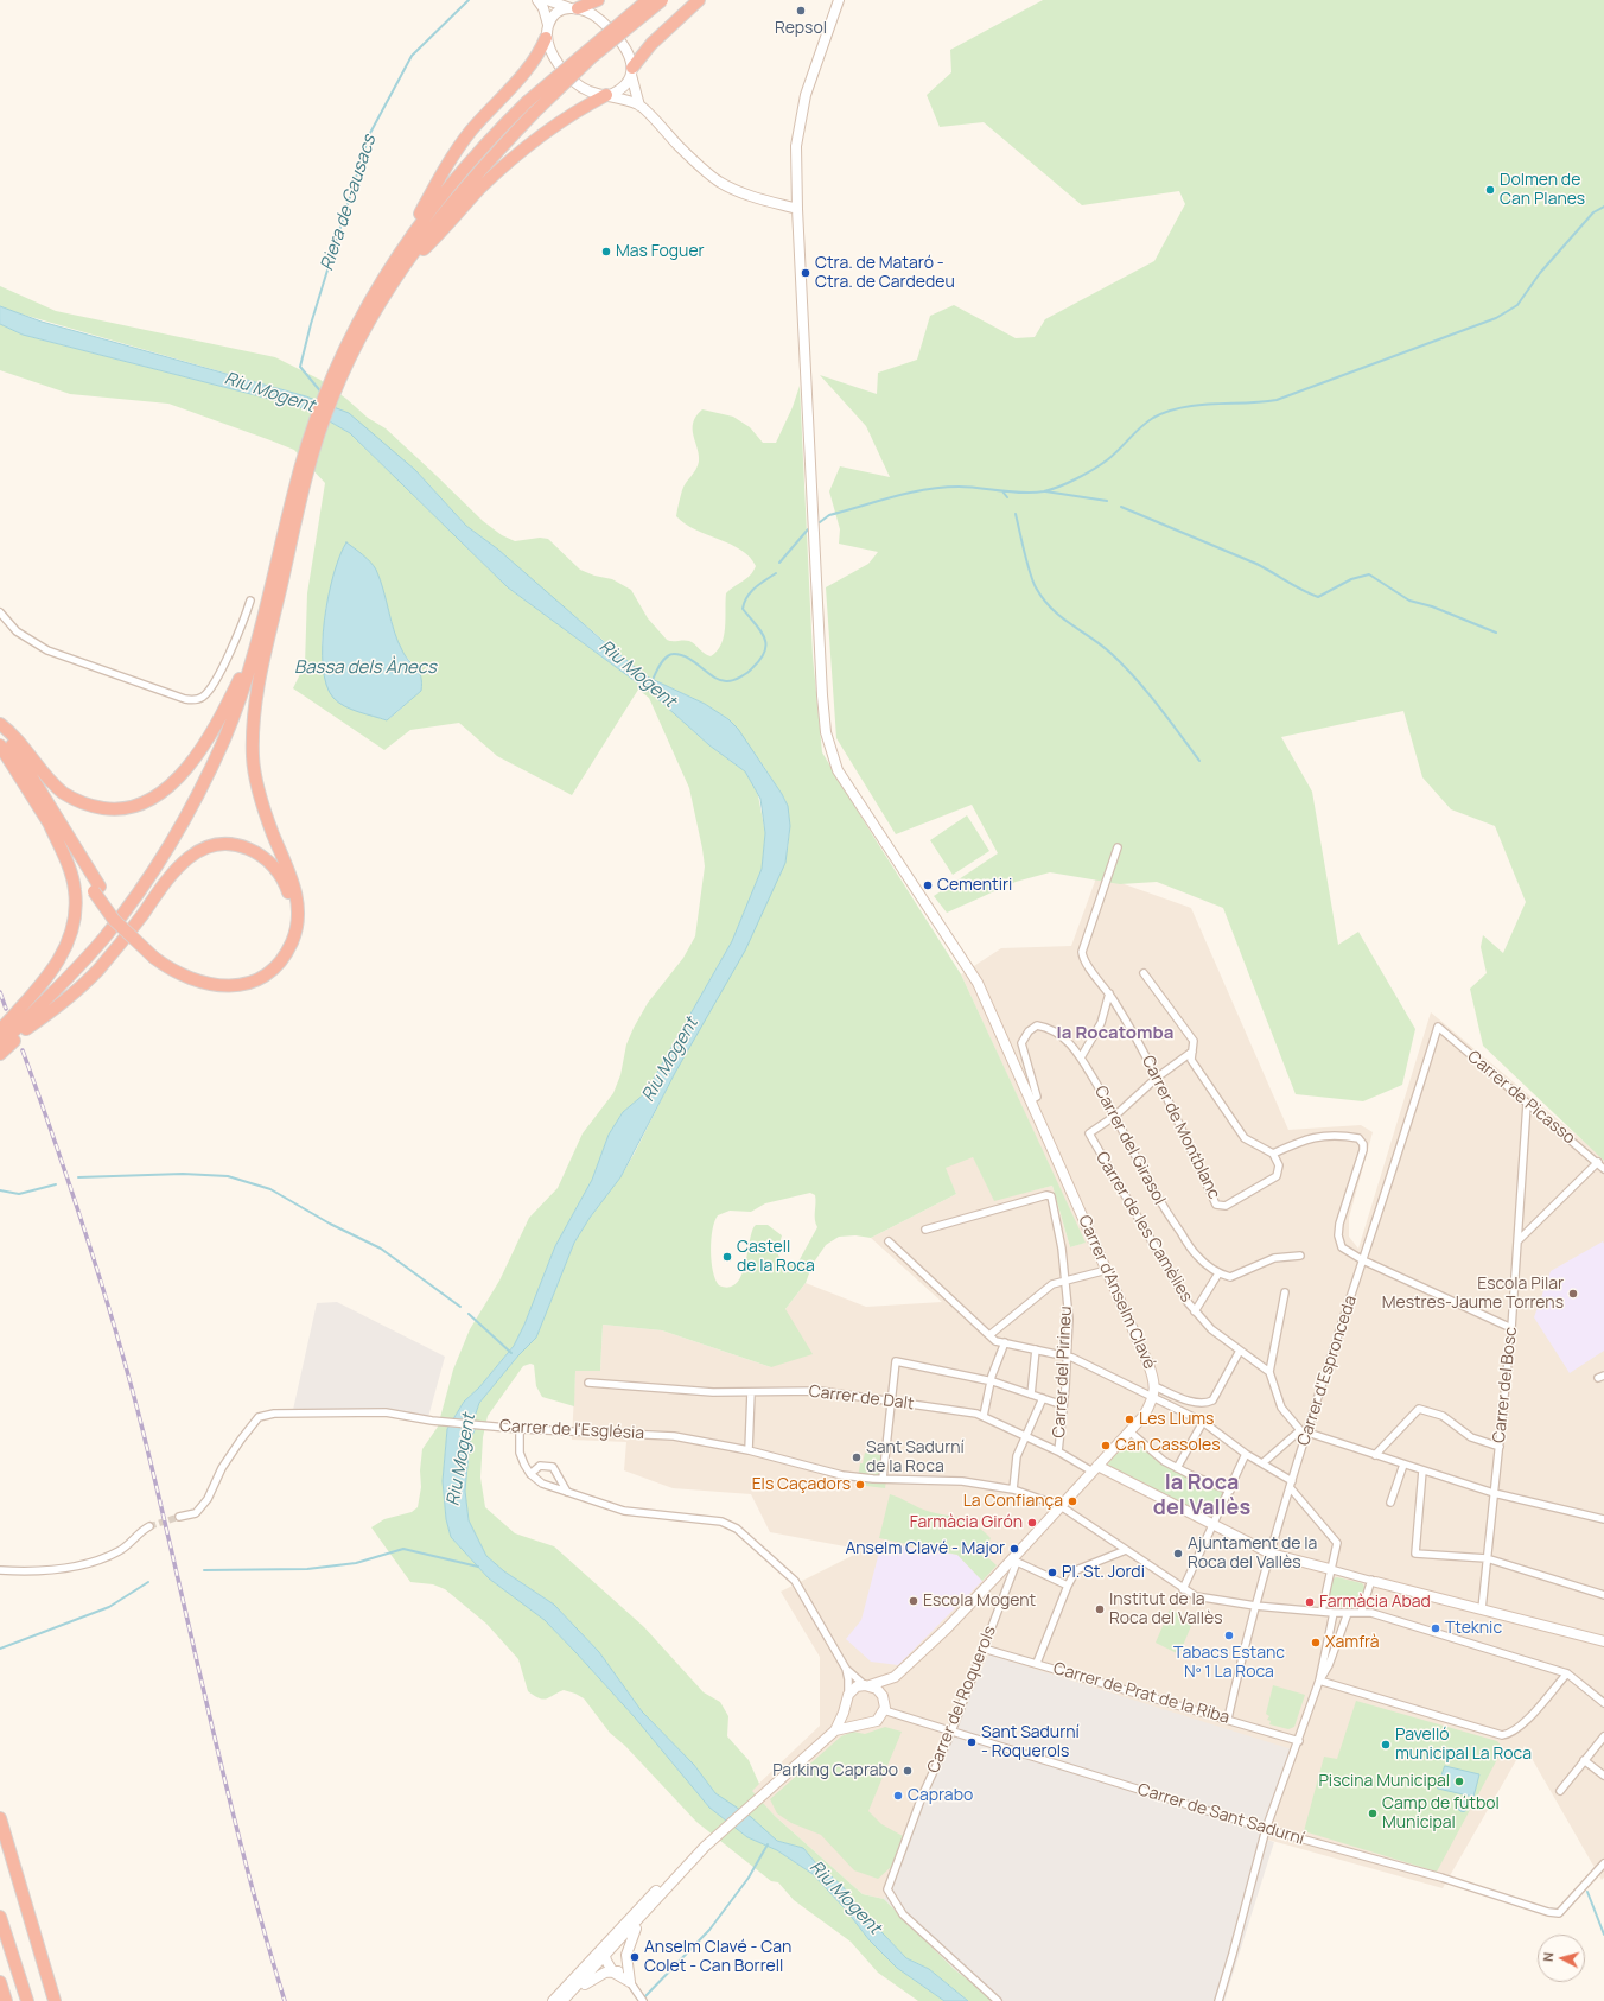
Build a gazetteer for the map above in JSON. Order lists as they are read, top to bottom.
{
  "streets": {
    "street": [
      "Carrer de Picasso",
      "Carrer de Montblanc",
      "Carrer del Girasol",
      "Carrer de les Camèlies",
      "Carrer d'Anselm Clavé",
      "Carrer d'Espronceda",
      "Carrer del Pirineu",
      "Carrer del Bosc",
      "Carrer de Dalt",
      "Carrer de l'Església",
      "Carrer de Prat de la Riba",
      "Carrer del Roquerols",
      "Carrer de Sant Sadurní"
    ]
  },
  "crossings": [
    ["Carrer de Picasso", "Carrer d'Espronceda"],
    ["Carrer de Picasso", "Carrer del Bosc"],
    ["Carrer de Montblanc", "Carrer de les Camèlies"],
    ["Carrer del Girasol", "Carrer de les Camèlies"],
    ["Carrer del Girasol", "Carrer d'Anselm Clavé"],
    ["Carrer d'Anselm Clavé", "Carrer de Dalt"],
    ["Carrer d'Anselm Clavé", "Carrer de l'Església"],
    ["Carrer d'Anselm Clavé", "Carrer del Roquerols"],
    ["Carrer d'Espronceda", "Carrer de l'Església"],
    ["Carrer d'Espronceda", "Carrer de Prat de la Riba"],
    ["Carrer del Pirineu", "Carrer de Dalt"],
    ["Carrer de Prat de la Riba", "Carrer del Roquerols"],
    ["Carrer del Roquerols", "Carrer de Sant Sadurní"]
  ],
  "districts": ["la Rocatomba", "la Roca del Vallès"],
  "water": ["Riera de Gausacs", "Riu Mogent", "Bassa dels Ànecs"],
  "places": [
    "Repsol",
    "Dolmen de Can Planes",
    "Mas Foguer",
    "Ctra. de Mataró - Ctra. de Cardedeu",
    "Cementiri",
    "Castell de la Roca",
    "Escola Pilar Mestres-Jaume Torrens",
    "Les Llums",
    "Can Cassoles",
    "Sant Sadurní de la Roca",
    "Els Caçadors",
    "La Confiança",
    "Farmàcia Girón",
    "Anselm Clavé - Major",
    "Ajuntament de la Roca del Vallès",
    "Pl. St. Jordi",
    "Escola Mogent",
    "Farmàcia Abad",
    "Institut de la Roca del Vallès",
    "Tteknic",
    "Tabacs Estanc Nº 1 La Roca",
    "Xamfrà",
    "Sant Sadurní - Roquerols",
    "Pavelló municipal La Roca",
    "Parking Caprabo",
    "Piscina Municipal",
    "Caprabo",
    "Camp de fútbol Municipal",
    "Anselm Clavé - Can Colet - Can Borrell"
  ],
  "north": "left"
}
